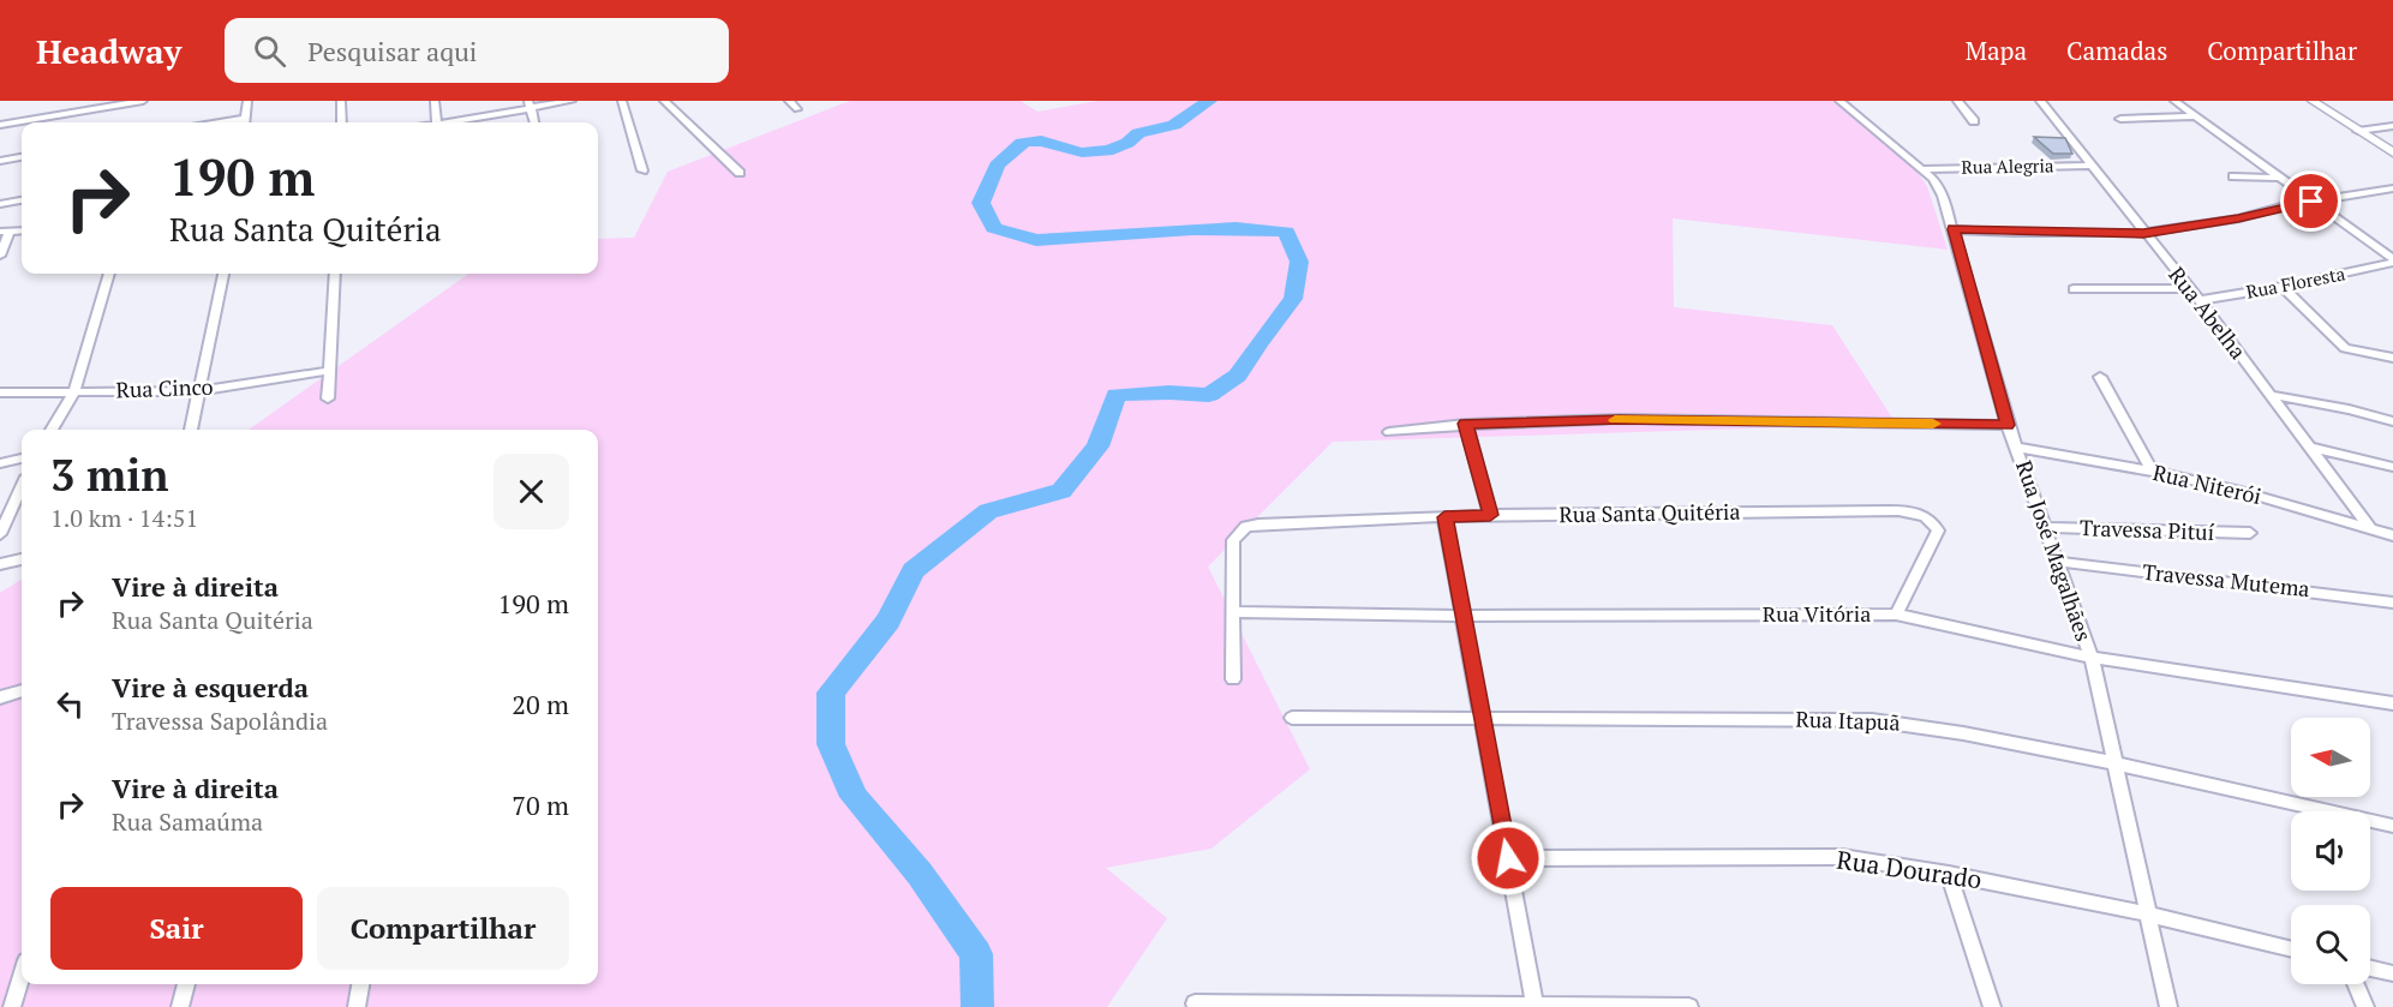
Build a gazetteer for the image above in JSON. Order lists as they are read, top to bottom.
{
  "streets": {
    "street": [
      "Rua Alegria",
      "Rua Floresta",
      "Rua Abelha",
      "Rua Cinco",
      "Rua Niterói",
      "Rua Santa Quitéria",
      "Travessa Pituí",
      "Rua José Magalhães",
      "Travessa Mutema",
      "Rua Vitória",
      "Rua Itapuã",
      "Rua Dourado"
    ]
  },
  "crossings": [
    ["Rua Alegria", "Rua Abelha"],
    ["Rua Alegria", "Rua José Magalhães"],
    ["Rua Floresta", "Rua Abelha"],
    ["Rua Abelha", "Rua Niterói"],
    ["Rua Niterói", "Rua José Magalhães"],
    ["Rua Santa Quitéria", "Rua Vitória"],
    ["Travessa Pituí", "Rua José Magalhães"],
    ["Rua José Magalhães", "Travessa Mutema"],
    ["Rua José Magalhães", "Rua Vitória"],
    ["Rua José Magalhães", "Rua Itapuã"],
    ["Rua José Magalhães", "Rua Dourado"]
  ],
  "north": "left",
  "page": {
    "header": "Headway",
    "search": "Pesquisar aqui",
    "nav": ["Mapa", "Camadas", "Compartilhar"],
    "turn": ["190 m", "Rua Santa Quitéria"],
    "heading": ["3 min", "1.0 km · 14:51"],
    "list": [
      {
        "name": "Vire à direita",
        "note": "Rua Santa Quitéria",
        "value": "190 m"
      },
      {
        "name": "Vire à esquerda",
        "note": "Travessa Sapolândia",
        "value": "20 m"
      },
      {
        "name": "Vire à direita",
        "note": "Rua Samaúma",
        "value": "70 m"
      }
    ],
    "buttons": ["Sair", "Compartilhar"]
  }
}
